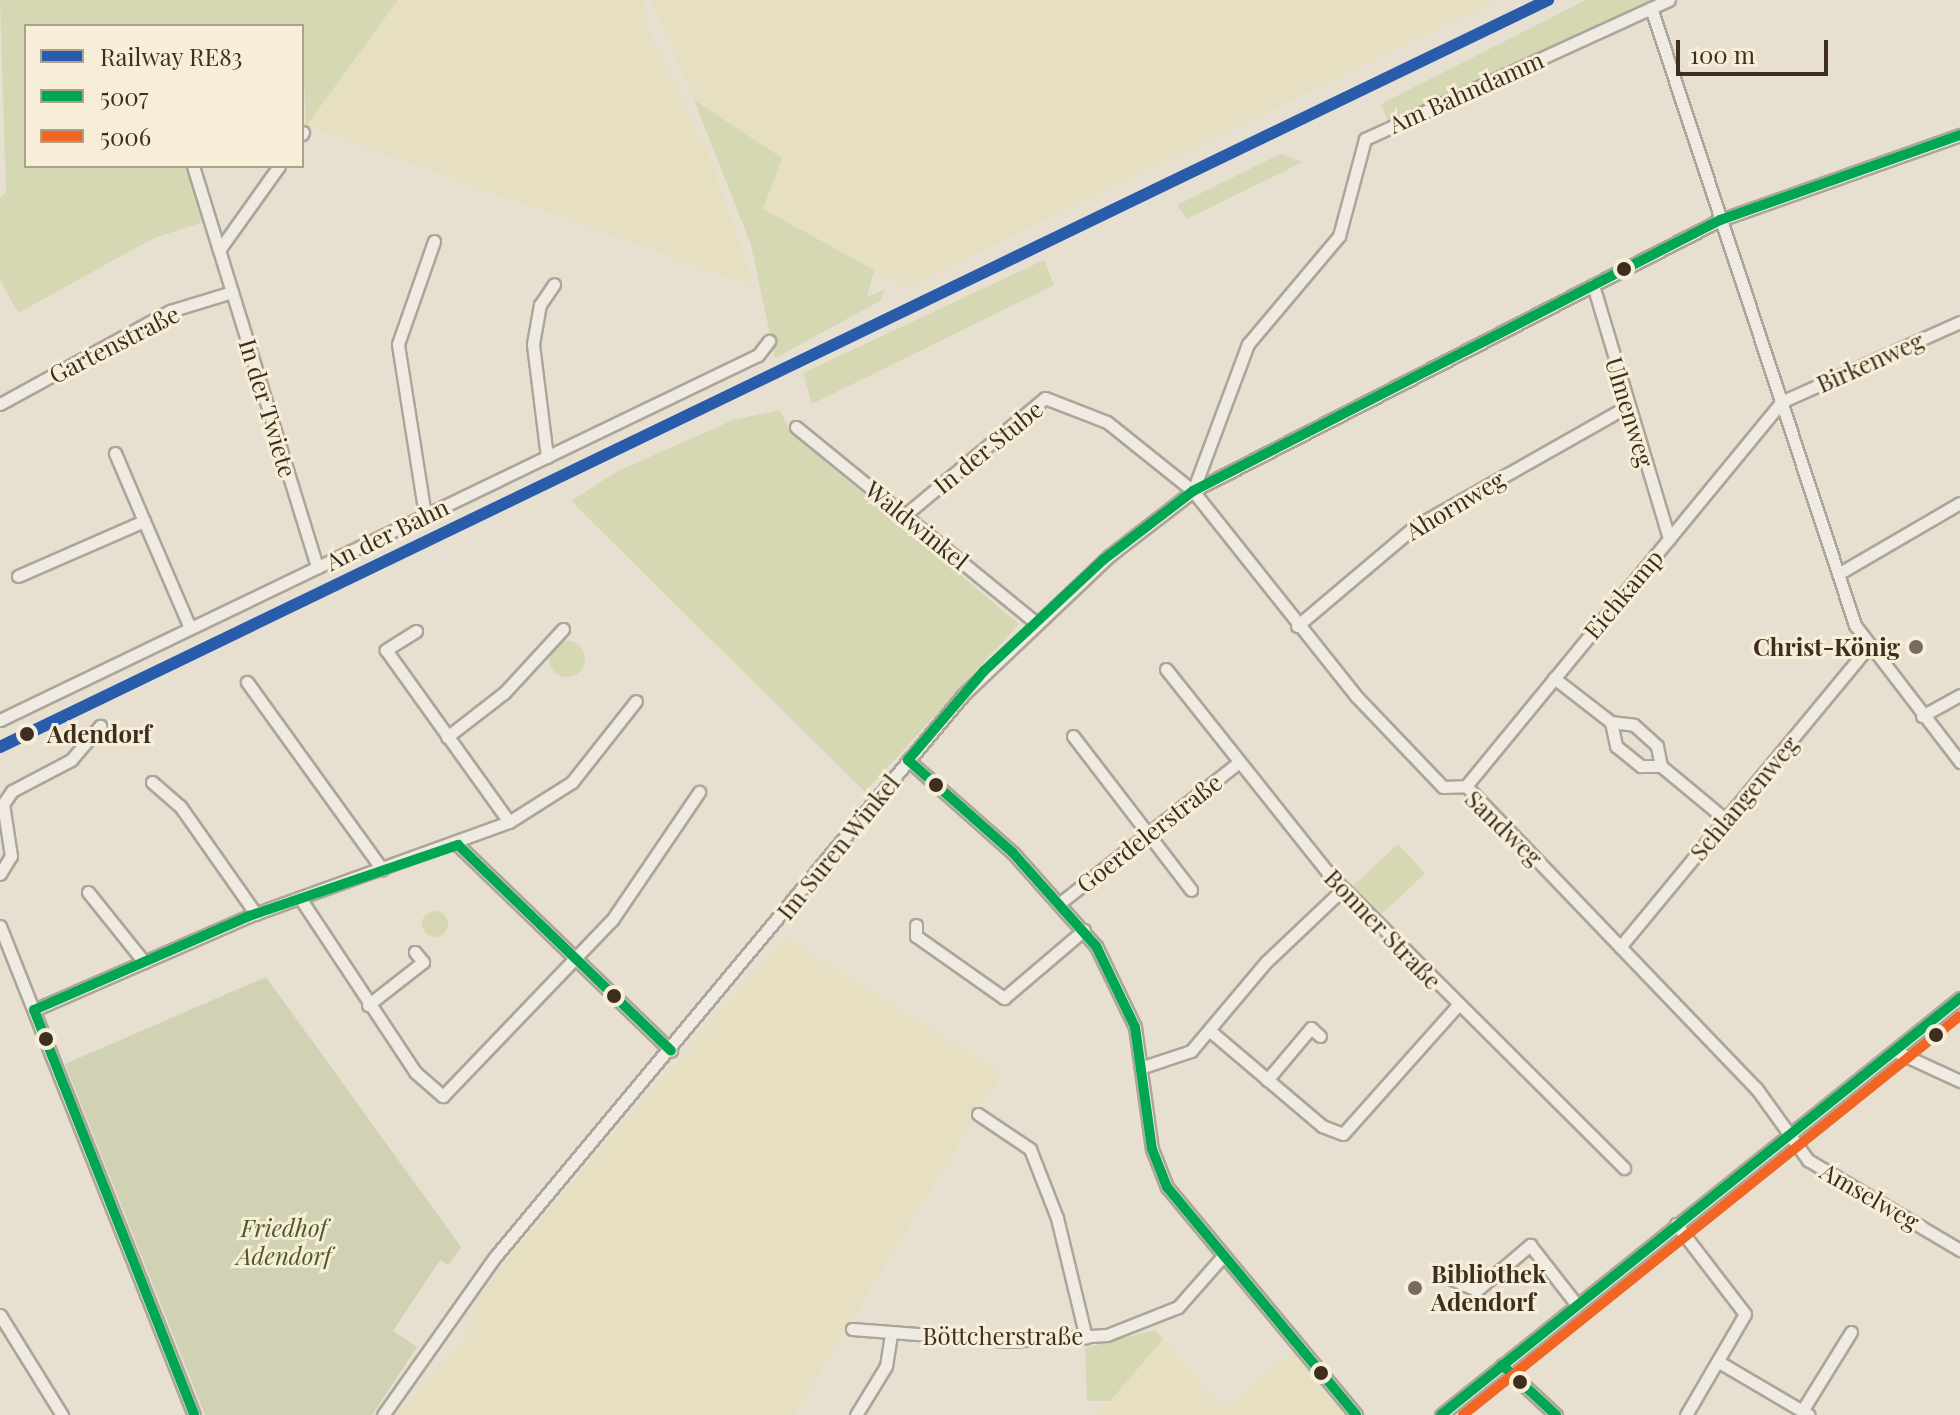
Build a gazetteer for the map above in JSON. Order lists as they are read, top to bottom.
{
  "streets": {
    "street": [
      "Am Bahndamm",
      "Gartenstraße",
      "Birkenweg",
      "In der Twiete",
      "Ulmenweg",
      "In der Stube",
      "Ahornweg",
      "Waldwinkel",
      "An der Bahn",
      "Eichkamp",
      "Schlangenweg",
      "Sandweg",
      "Goerdelerstraße",
      "Im Suren Winkel",
      "Bonner Straße",
      "Amselweg",
      "Böttcherstraße"
    ]
  },
  "crossings": [
    ["Am Bahndamm", "In der Stube"],
    ["Am Bahndamm", "Sandweg"],
    ["Am Bahndamm", "Im Suren Winkel"],
    ["Gartenstraße", "In der Twiete"],
    ["Birkenweg", "Eichkamp"],
    ["In der Twiete", "An der Bahn"],
    ["Ulmenweg", "Ahornweg"],
    ["Ulmenweg", "Eichkamp"],
    ["Ulmenweg", "Im Suren Winkel"],
    ["In der Stube", "Waldwinkel"],
    ["In der Stube", "Sandweg"],
    ["In der Stube", "Im Suren Winkel"],
    ["Ahornweg", "Sandweg"],
    ["Waldwinkel", "Im Suren Winkel"],
    ["Eichkamp", "Sandweg"],
    ["Schlangenweg", "Sandweg"],
    ["Sandweg", "Im Suren Winkel"],
    ["Sandweg", "Amselweg"],
    ["Goerdelerstraße", "Bonner Straße"]
  ],
  "parks": ["Friedhof Adendorf"],
  "places": ["Christ-König", "Adendorf", "Bibliothek Adendorf"],
  "lines": ["rail line RE83", "transit line 5007", "transit line 5006"],
  "legend": ["Railway RE83", "5007", "5006"],
  "scale_bar": "100 m"
}
